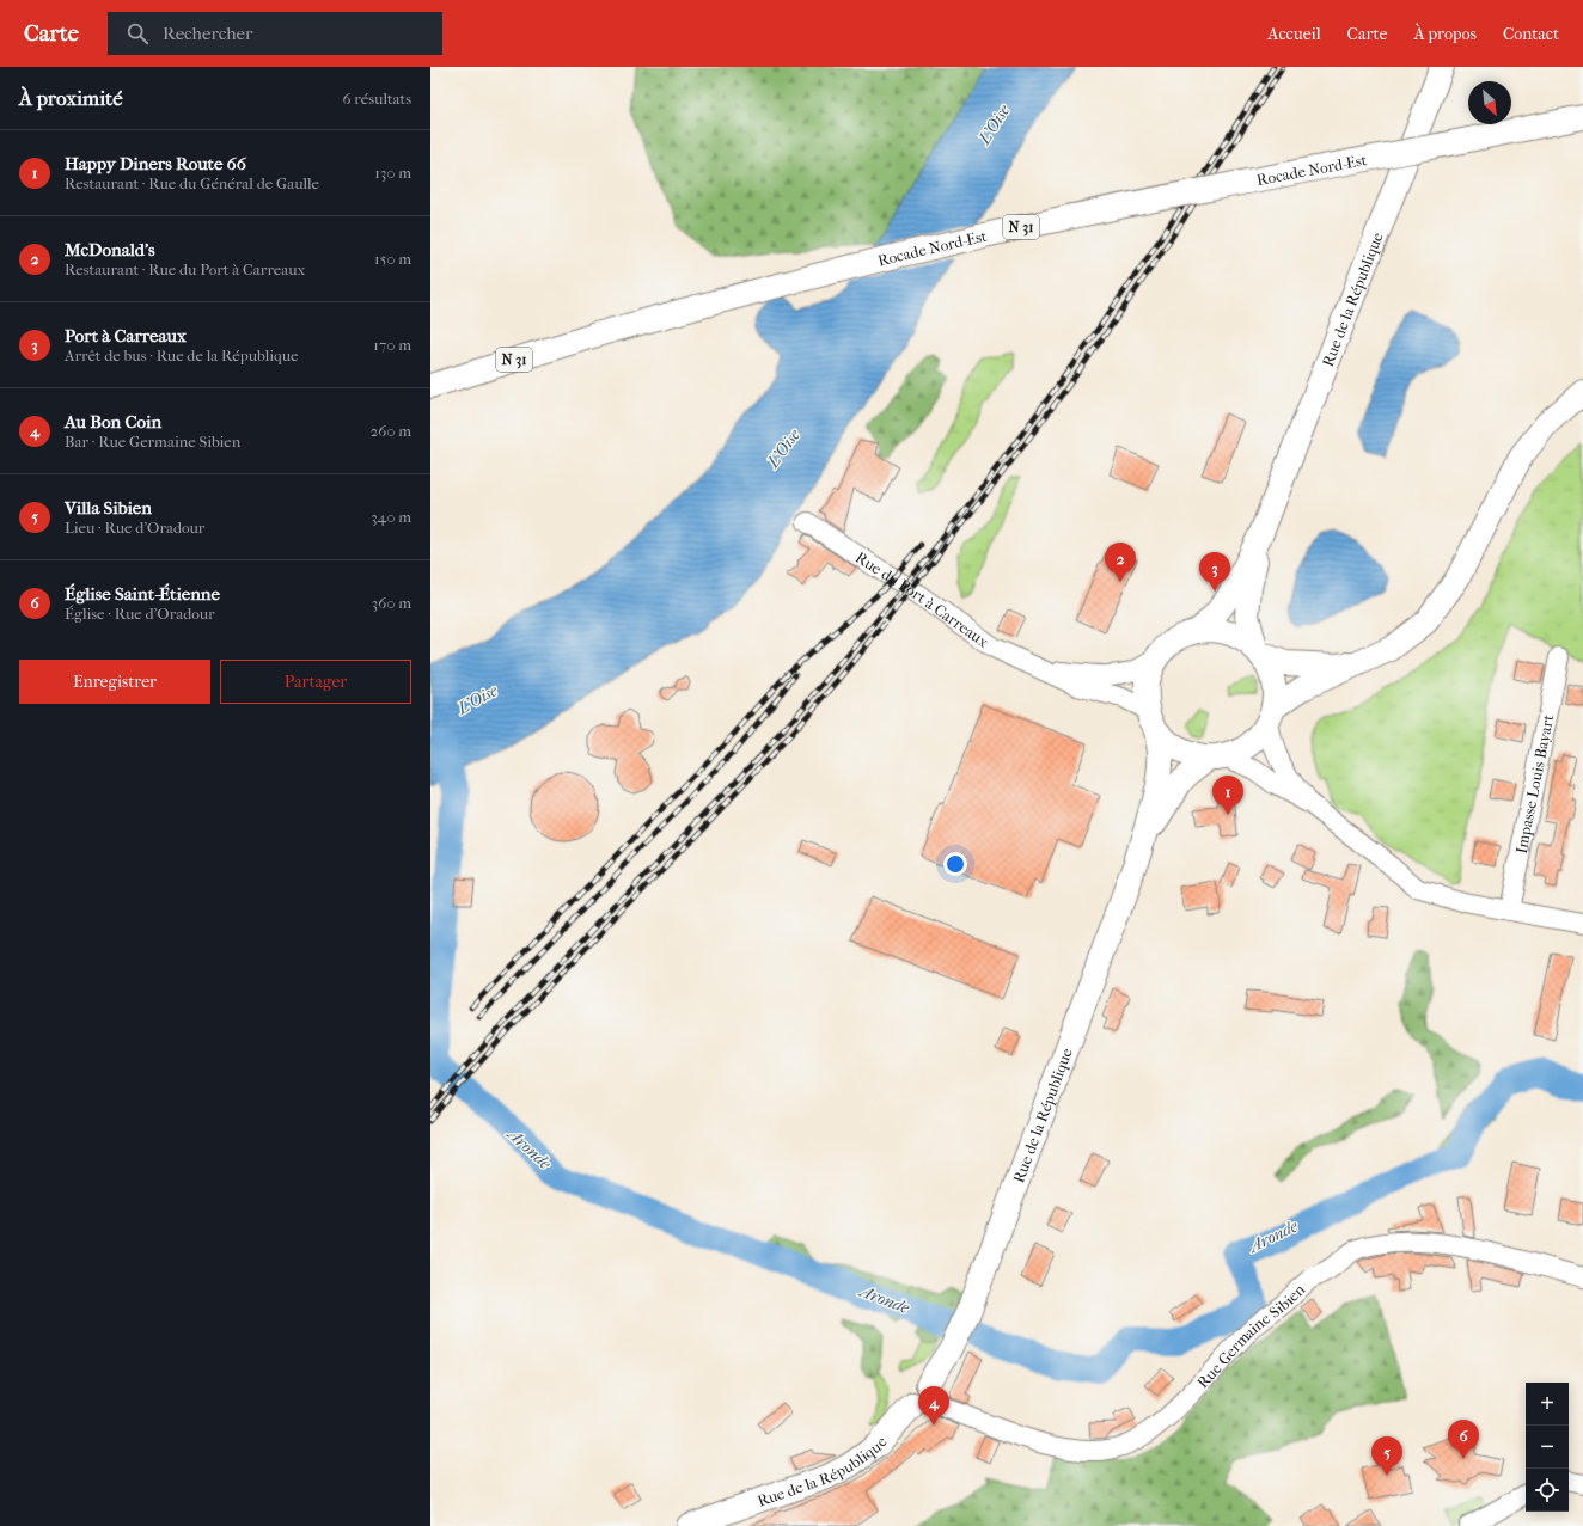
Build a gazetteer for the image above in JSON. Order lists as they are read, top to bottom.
{
  "streets": {
    "main road": ["Rocade Nord-Est", "N 31", "Rue de la République"],
    "street": ["Rue du Port à Carreaux", "Impasse Louis Bayart", "Rue Germaine Sibien"]
  },
  "crossings": [
    ["Rue de la République", "Rue du Port à Carreaux"],
    ["Rue de la République", "Rue Germaine Sibien"]
  ],
  "water": ["L'Oise", "Aronde"],
  "north": "bottom right",
  "page": {
    "header": "Carte",
    "search": "Rechercher",
    "nav": [
      "Accueil",
      "Carte",
      "À propos",
      "Contact"
    ],
    "heading": ["À proximité", "6 résultats"],
    "list": [
      {
        "mark": "1",
        "name": "Happy Diners Route 66",
        "note": "Restaurant · Rue du Général de Gaulle",
        "value": "130 m"
      },
      {
        "mark": "2",
        "name": "McDonald's",
        "note": "Restaurant · Rue du Port à Carreaux",
        "value": "150 m"
      },
      {
        "mark": "3",
        "name": "Port à Carreaux",
        "note": "Arrêt de bus · Rue de la République",
        "value": "170 m"
      },
      {
        "mark": "4",
        "name": "Au Bon Coin",
        "note": "Bar · Rue Germaine Sibien",
        "value": "260 m"
      },
      {
        "mark": "5",
        "name": "Villa Sibien",
        "note": "Lieu · Rue d'Oradour",
        "value": "340 m"
      },
      {
        "mark": "6",
        "name": "Église Saint-Étienne",
        "note": "Église · Rue d'Oradour",
        "value": "360 m"
      }
    ],
    "pins": [
      "2",
      "3",
      "1",
      "4",
      "6",
      "5"
    ],
    "buttons": ["Enregistrer", "Partager"],
    "map_buttons": ["+", "−"]
  }
}
